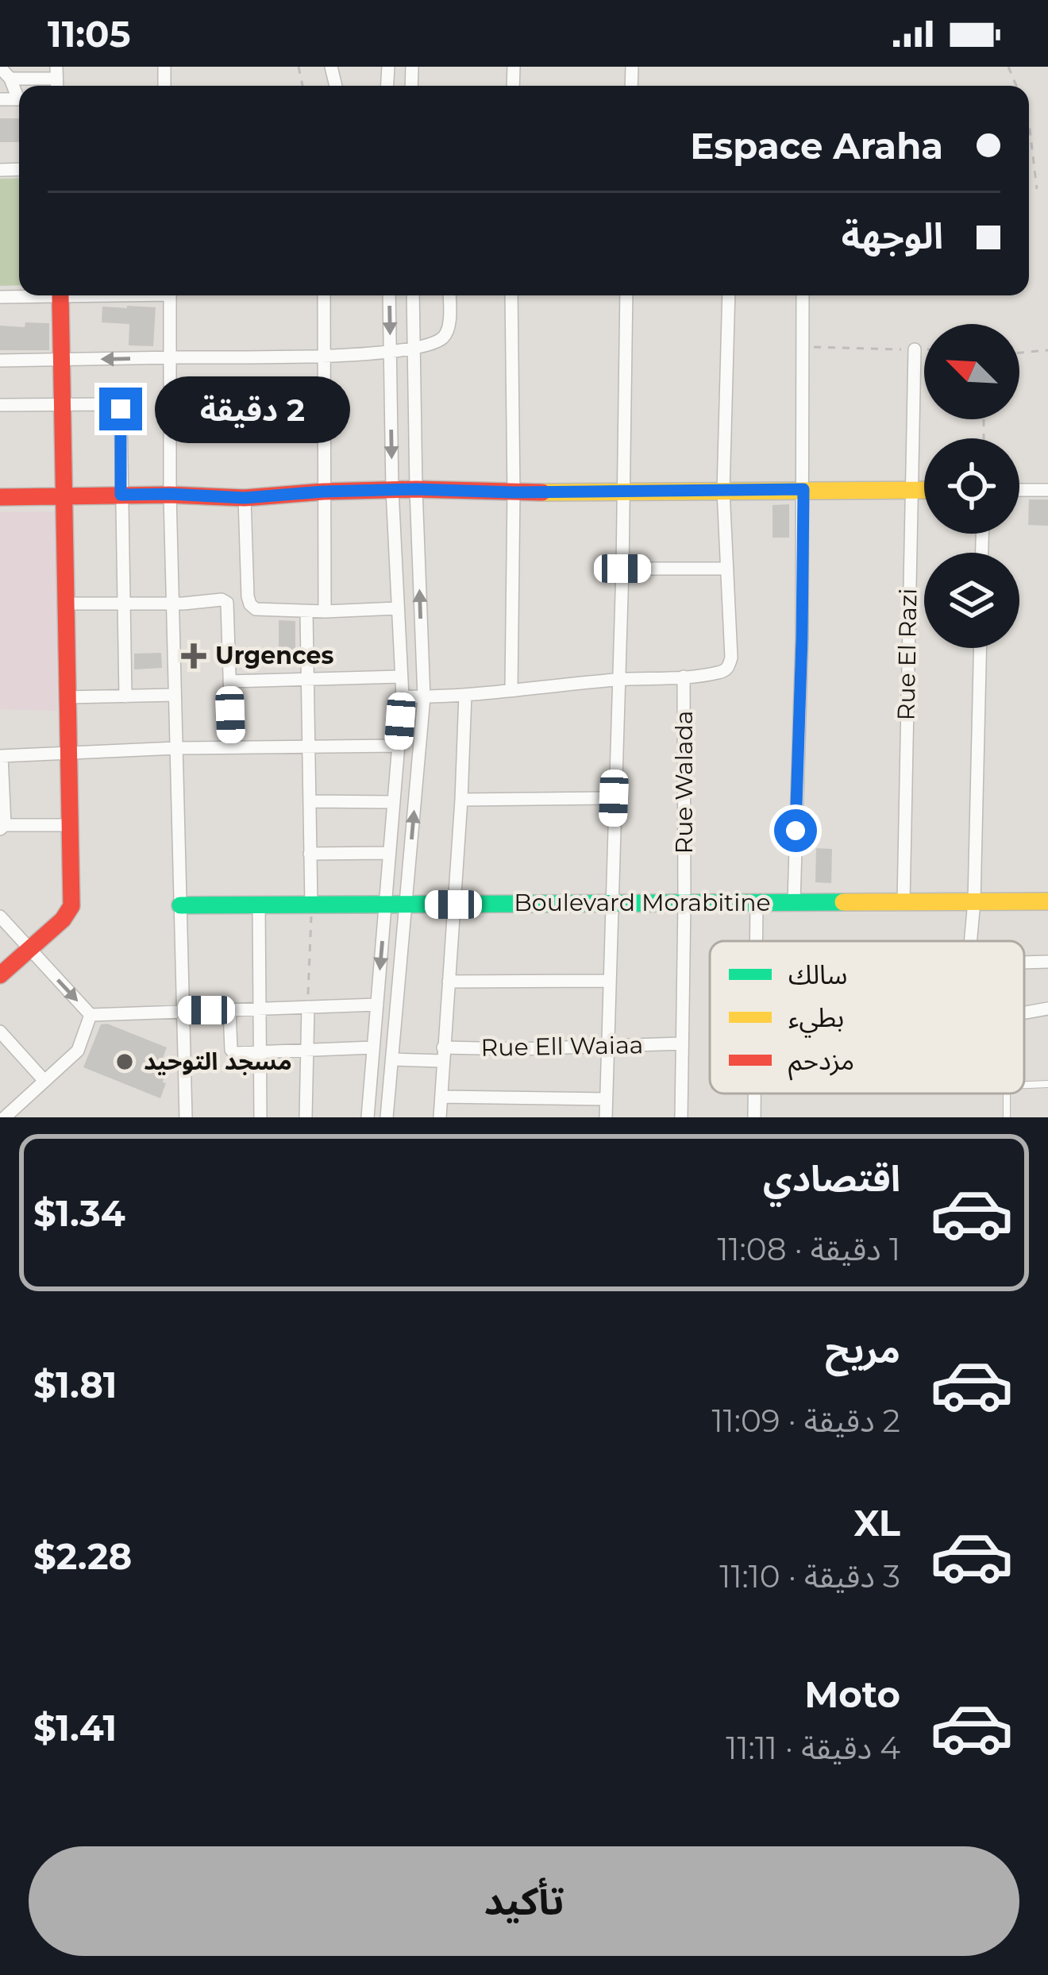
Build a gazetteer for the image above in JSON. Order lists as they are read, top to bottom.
{
  "streets": {
    "street": [
      "Rue El Razi",
      "Rue Walada",
      "Boulevard Morabitine",
      "Rue Ell Waiaa"
    ]
  },
  "crossings": [
    ["Rue El Razi", "Boulevard Morabitine"],
    ["Rue Walada", "Boulevard Morabitine"],
    ["Rue Walada", "Rue Ell Waiaa"]
  ],
  "places": {
    "health": ["Urgences"],
    "other": ["مسجد التوحيد"]
  },
  "legend": ["سالك", "بطيء", "مزدحم"],
  "north": "top left",
  "page": {
    "status": "11:05",
    "banner": ["Espace Araha", "الوجهة"],
    "bubble": "2 دقيقة",
    "list": [
      {
        "name": "اقتصادي",
        "note": "1 دقيقة · 11:08",
        "value": "$1.34"
      },
      {
        "name": "مريح",
        "note": "2 دقيقة · 11:09",
        "value": "$1.81"
      },
      {
        "name": "XL",
        "note": "3 دقيقة · 11:10",
        "value": "$2.28"
      },
      {
        "name": "Moto",
        "note": "4 دقيقة · 11:11",
        "value": "$1.41"
      }
    ],
    "buttons": "تأكيد"
  }
}
